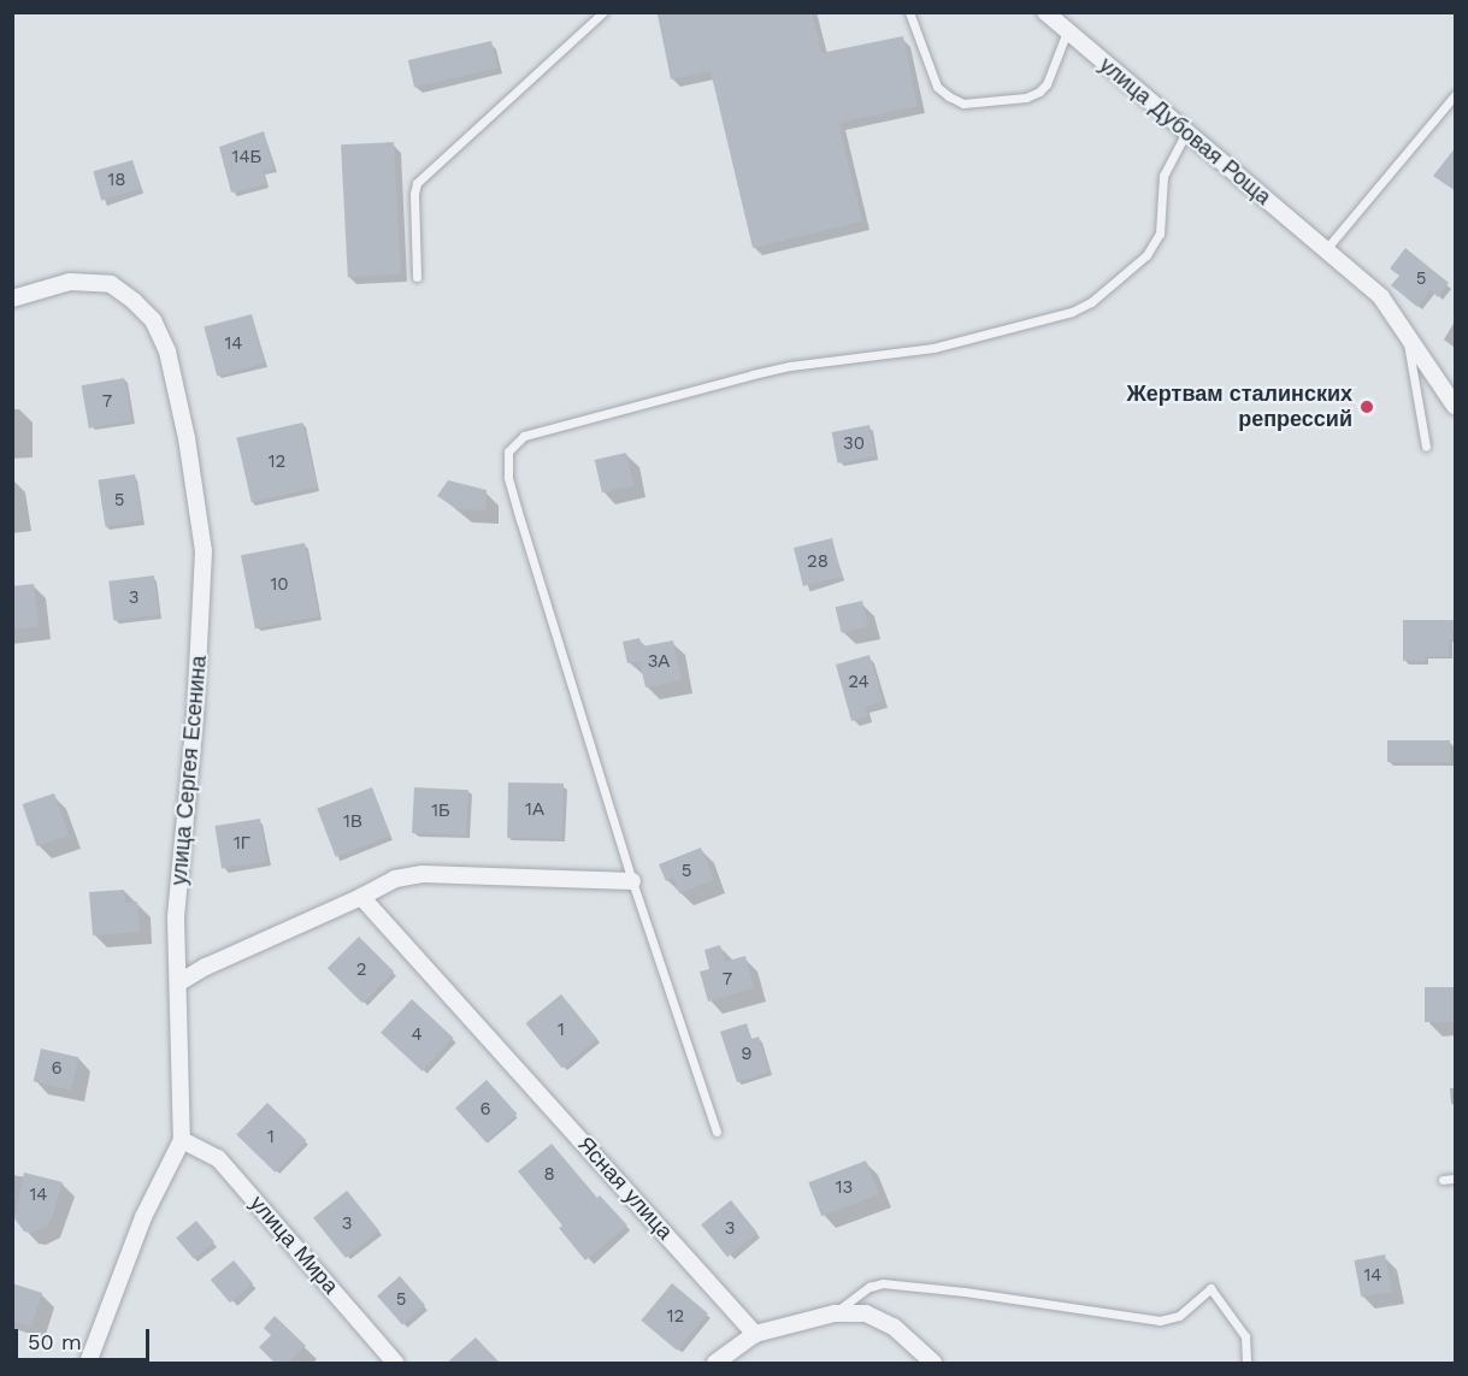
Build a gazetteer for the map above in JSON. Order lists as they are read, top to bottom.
{
  "streets": {
    "street": [
      "улица Дубовая Роща",
      "улица Сергея Есенина",
      "Ясная улица",
      "улица Мира"
    ]
  },
  "crossings": [
    ["улица Сергея Есенина", "улица Мира"]
  ],
  "places": ["Жертвам сталинских репрессий"],
  "house_numbers": [
    "14Б",
    "18",
    "5",
    "14",
    "7",
    "30",
    "12",
    "5",
    "28",
    "10",
    "3",
    "3А",
    "24",
    "1А",
    "1Б",
    "1В",
    "1Г",
    "5",
    "2",
    "7",
    "1",
    "4",
    "9",
    "6",
    "6",
    "1",
    "8",
    "13",
    "14",
    "3",
    "3",
    "14",
    "5",
    "12"
  ],
  "scale_bar": "50 m"
}
